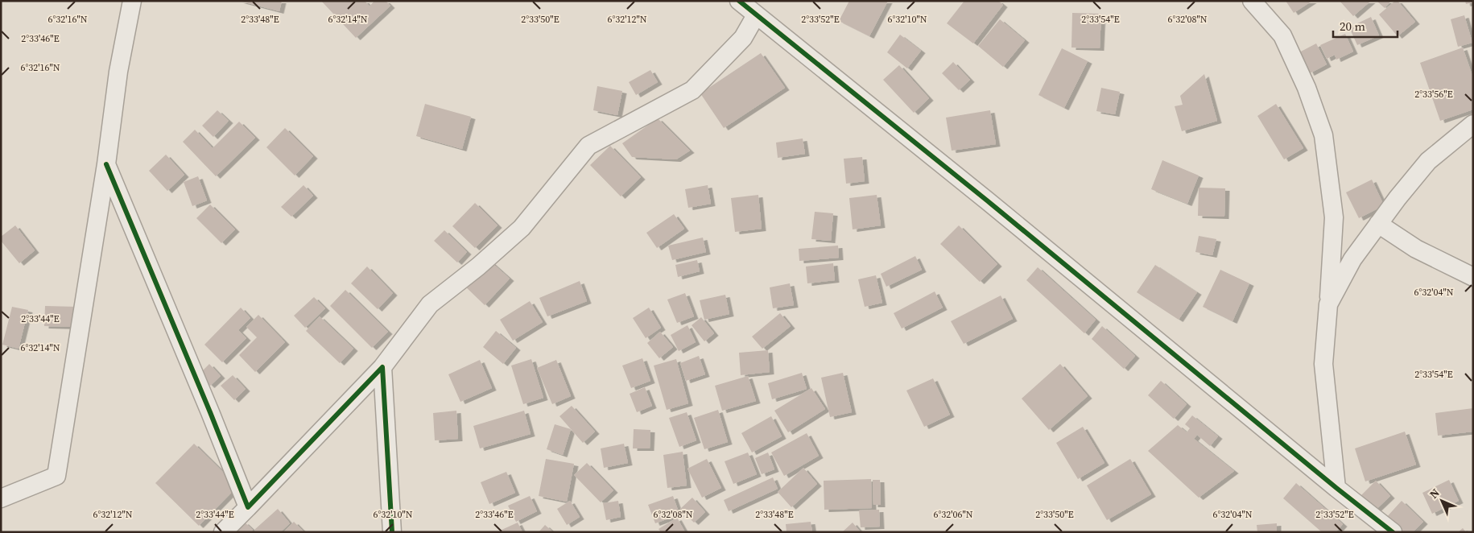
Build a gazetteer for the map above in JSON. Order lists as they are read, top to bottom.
{
  "scale_bar": "20 m",
  "north": "top left",
  "coordinates": [
    "2°33'54\"E",
    "2°33'48\"E",
    "2°33'50\"E",
    "6°32'12\"N",
    "2°33'52\"E",
    "6°32'10\"N",
    "6°32'08\"N",
    "6°32'16\"N",
    "6°32'14\"N",
    "2°33'46\"E",
    "2°33'56\"E",
    "6°32'04\"N",
    "2°33'44\"E",
    "6°32'06\"N"
  ]
}
